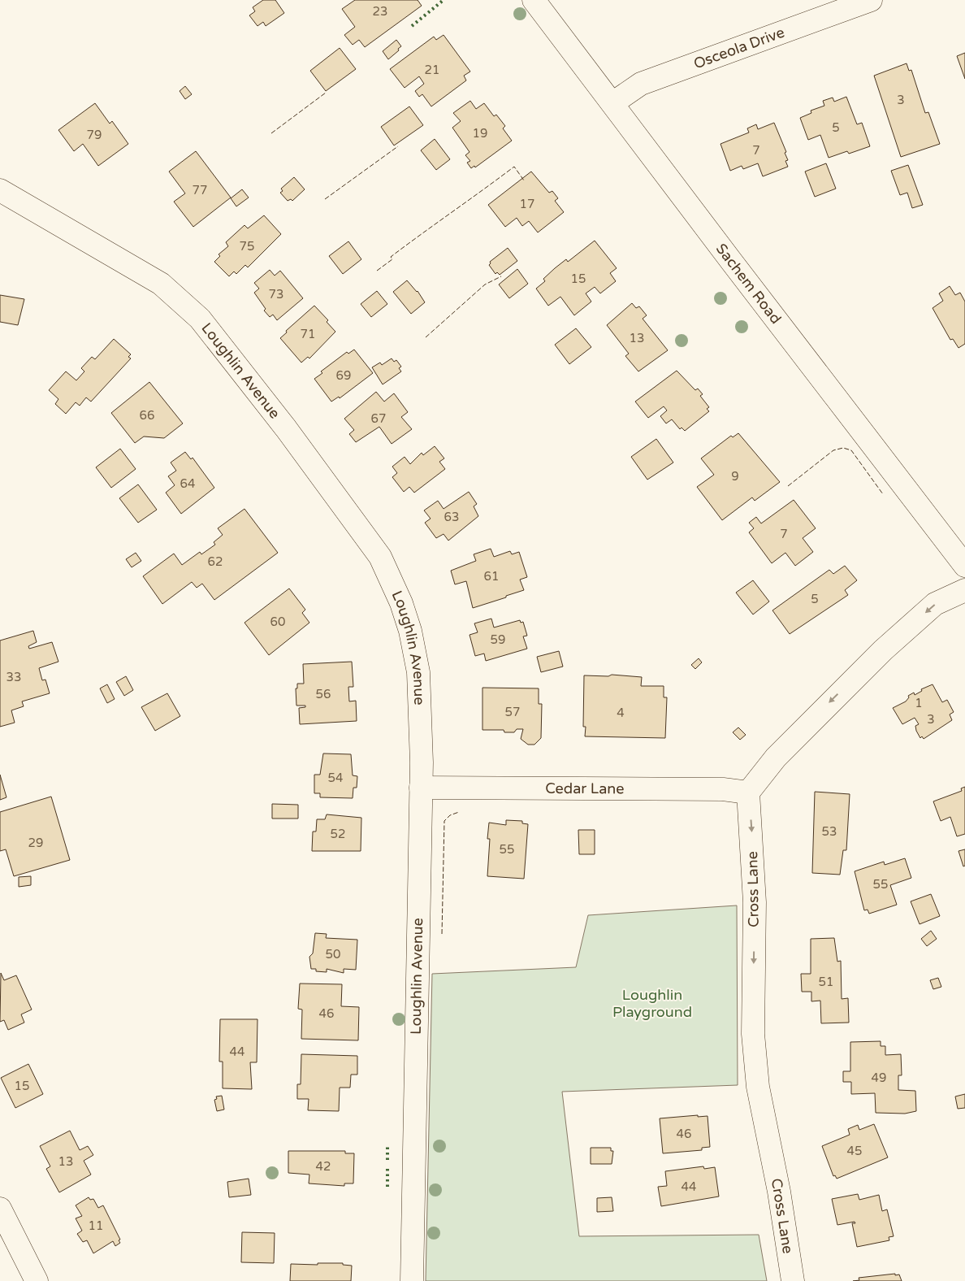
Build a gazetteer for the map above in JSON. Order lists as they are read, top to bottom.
{
  "streets": {
    "street": [
      "Osceola Drive",
      "Sachem Road",
      "Loughlin Avenue",
      "Cedar Lane",
      "Cross Lane"
    ]
  },
  "crossings": [
    ["Osceola Drive", "Sachem Road"],
    ["Loughlin Avenue", "Cedar Lane"],
    ["Cedar Lane", "Cross Lane"]
  ],
  "one_way": ["Cross Lane"],
  "parks": ["Loughlin Playground"],
  "house_numbers": [
    "23",
    "21",
    "3",
    "5",
    "19",
    "79",
    "7",
    "77",
    "17",
    "75",
    "15",
    "73",
    "71",
    "13",
    "69",
    "66",
    "67",
    "9",
    "64",
    "63",
    "7",
    "62",
    "61",
    "5",
    "60",
    "59",
    "33",
    "56",
    "1",
    "57",
    "4",
    "3",
    "54",
    "53",
    "52",
    "29",
    "55",
    "55",
    "50",
    "51",
    "46",
    "44",
    "49",
    "15",
    "46",
    "45",
    "13",
    "42",
    "44",
    "11"
  ]
}
